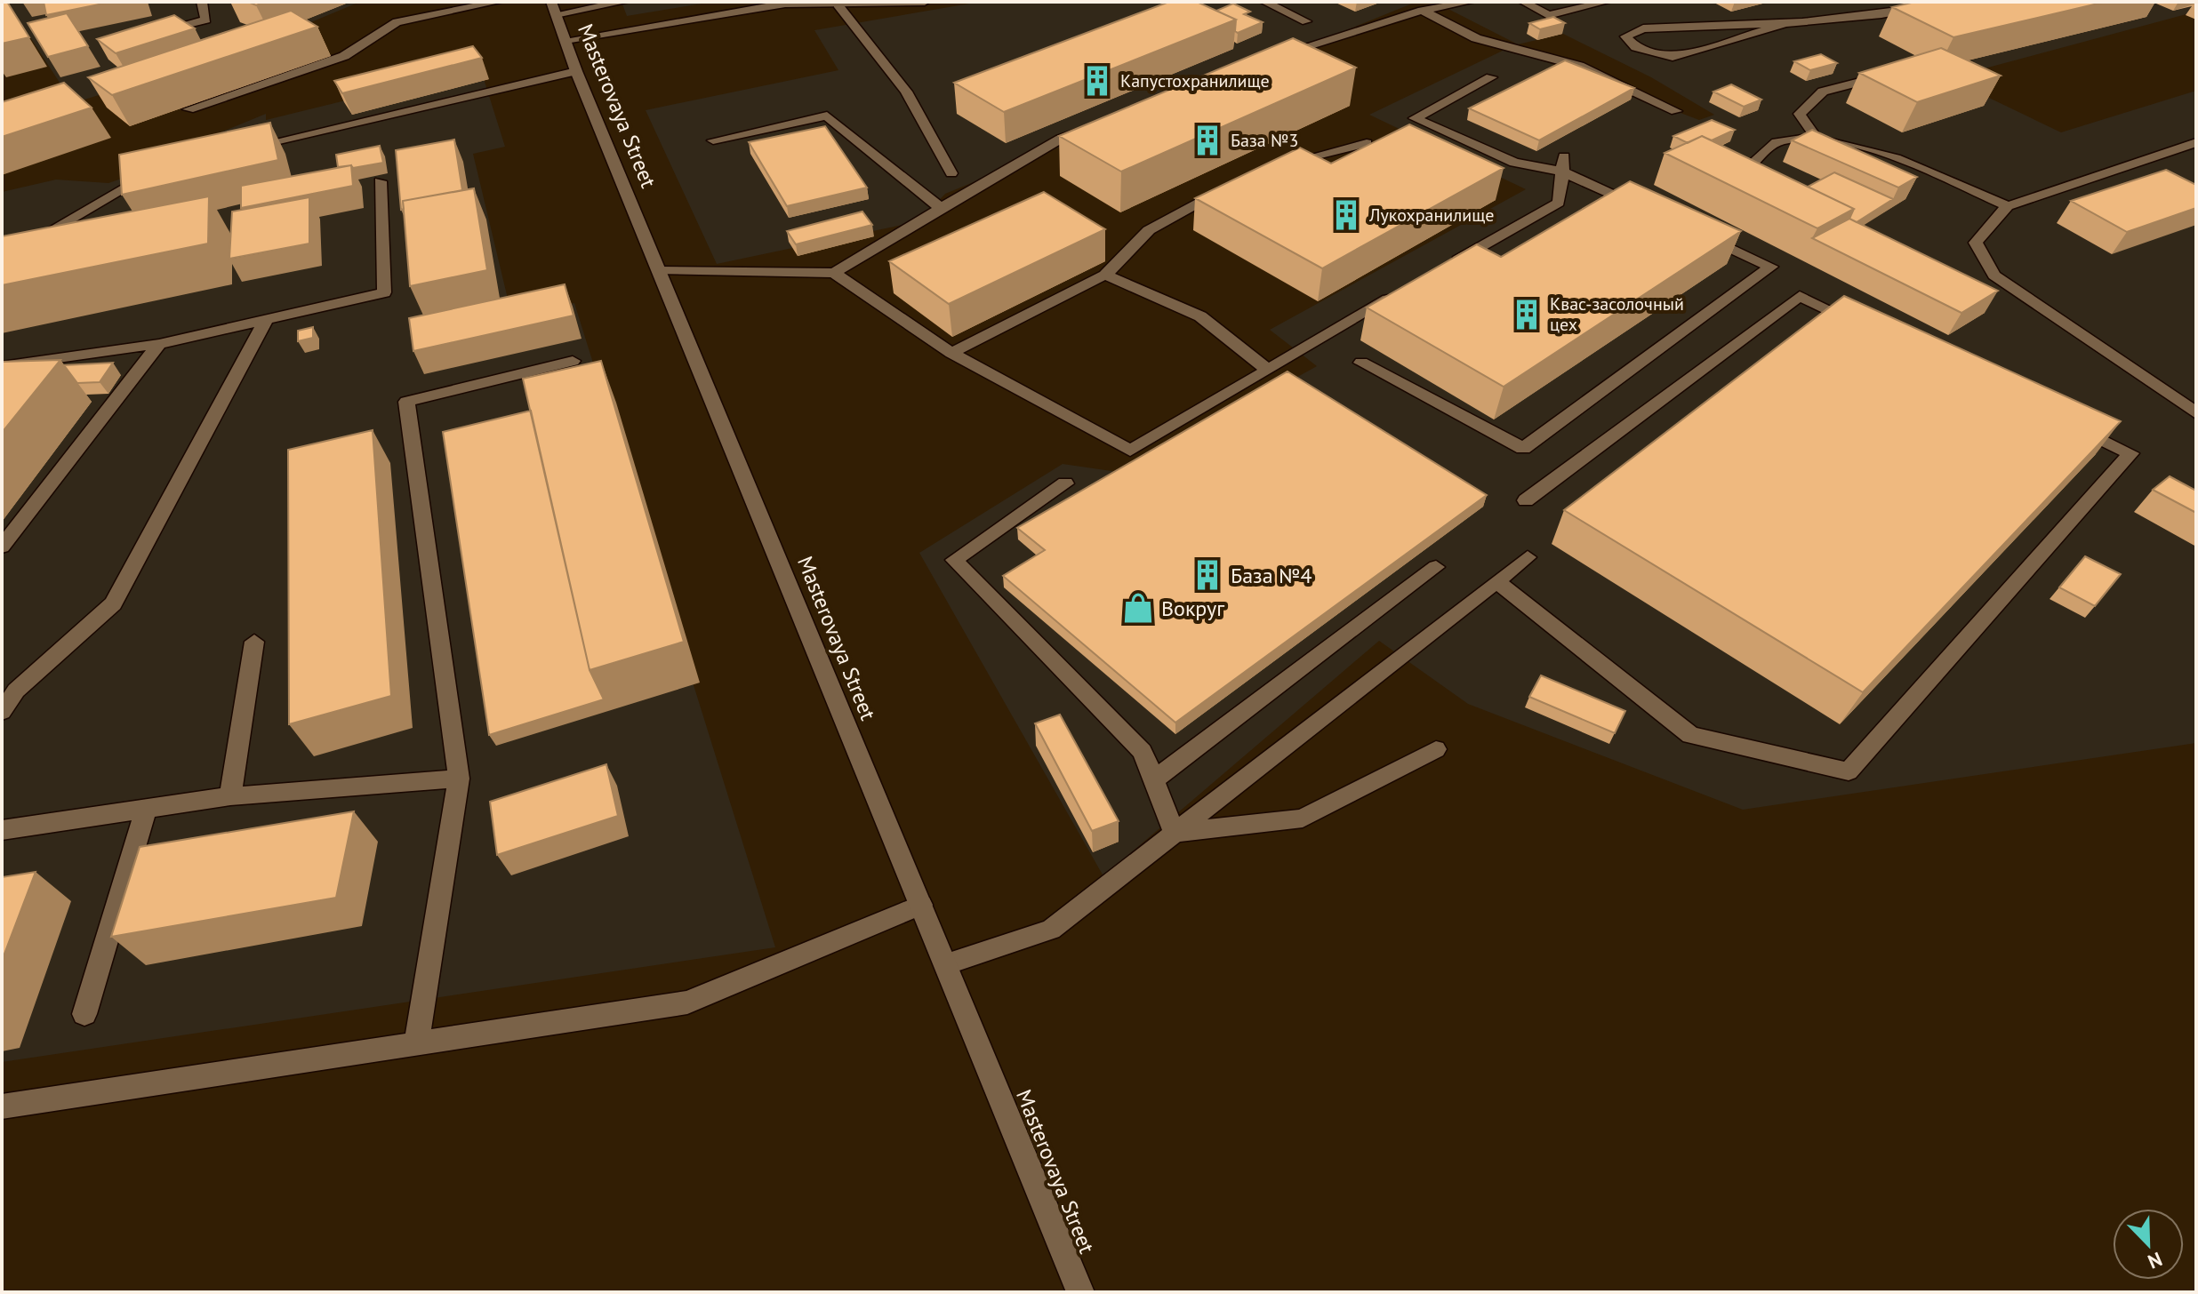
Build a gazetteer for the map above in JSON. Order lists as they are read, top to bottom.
{
  "streets": {
    "main road": ["Masterovaya Street"]
  },
  "places": {
    "building": [
      "Капустохранилище",
      "База №3",
      "Лукохранилище",
      "Квас-засолочный цех",
      "База №4"
    ],
    "shop": ["Вокруг"]
  },
  "north": "bottom right"
}
